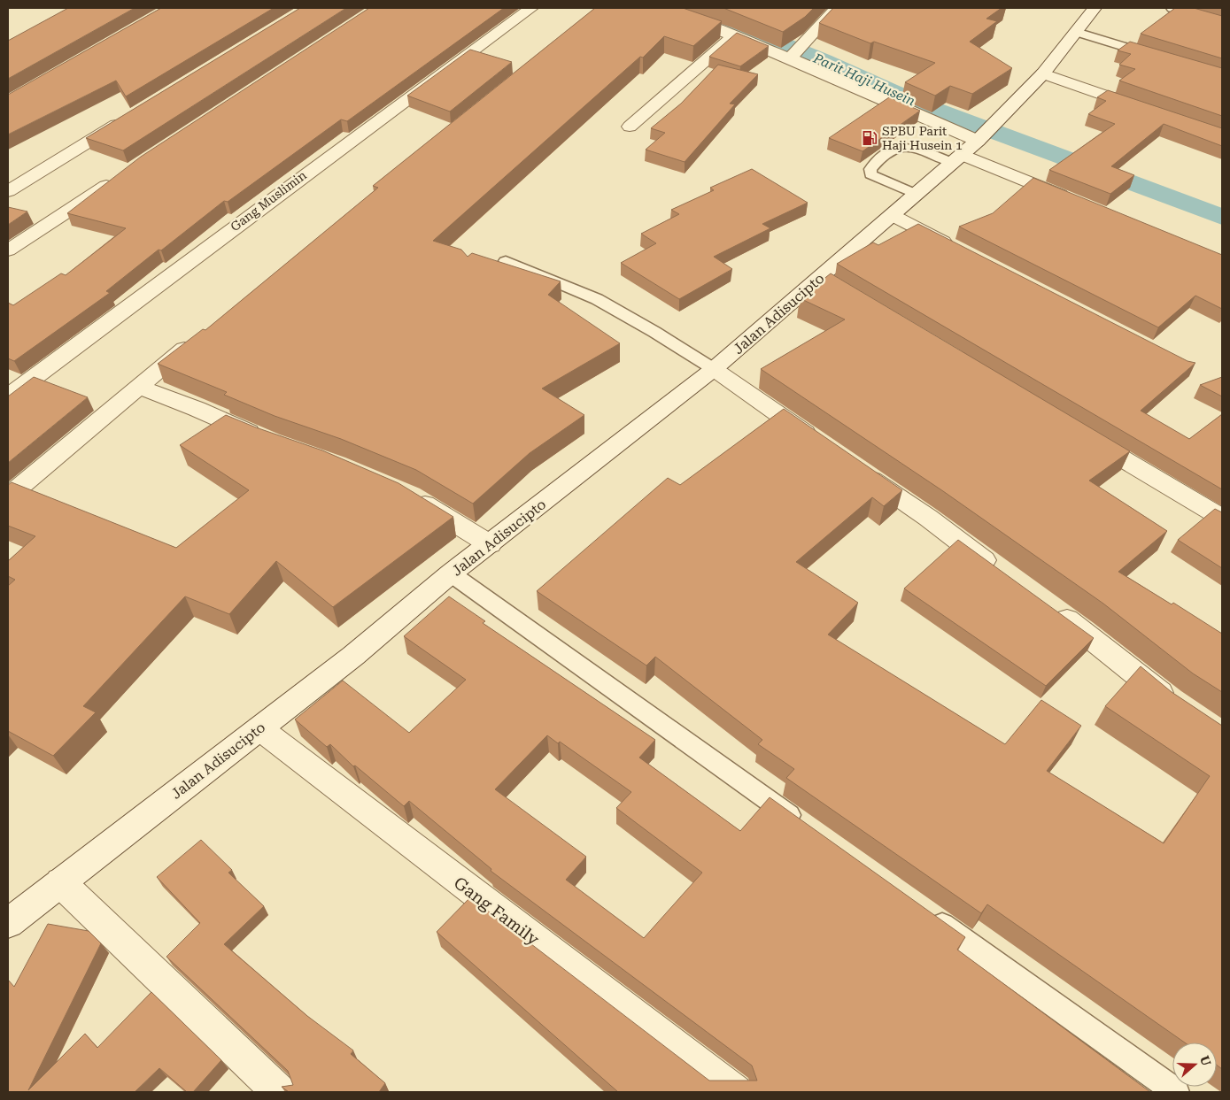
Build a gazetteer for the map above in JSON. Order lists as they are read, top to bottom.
{
  "streets": {
    "street": ["Gang Muslimin", "Jalan Adisucipto", "Gang Family"]
  },
  "crossings": [
    ["Jalan Adisucipto", "Gang Family"]
  ],
  "water": ["Parit Haji Husein"],
  "places": {
    "fuel station": ["SPBU Parit Haji Husein 1"]
  },
  "north": "right"
}
